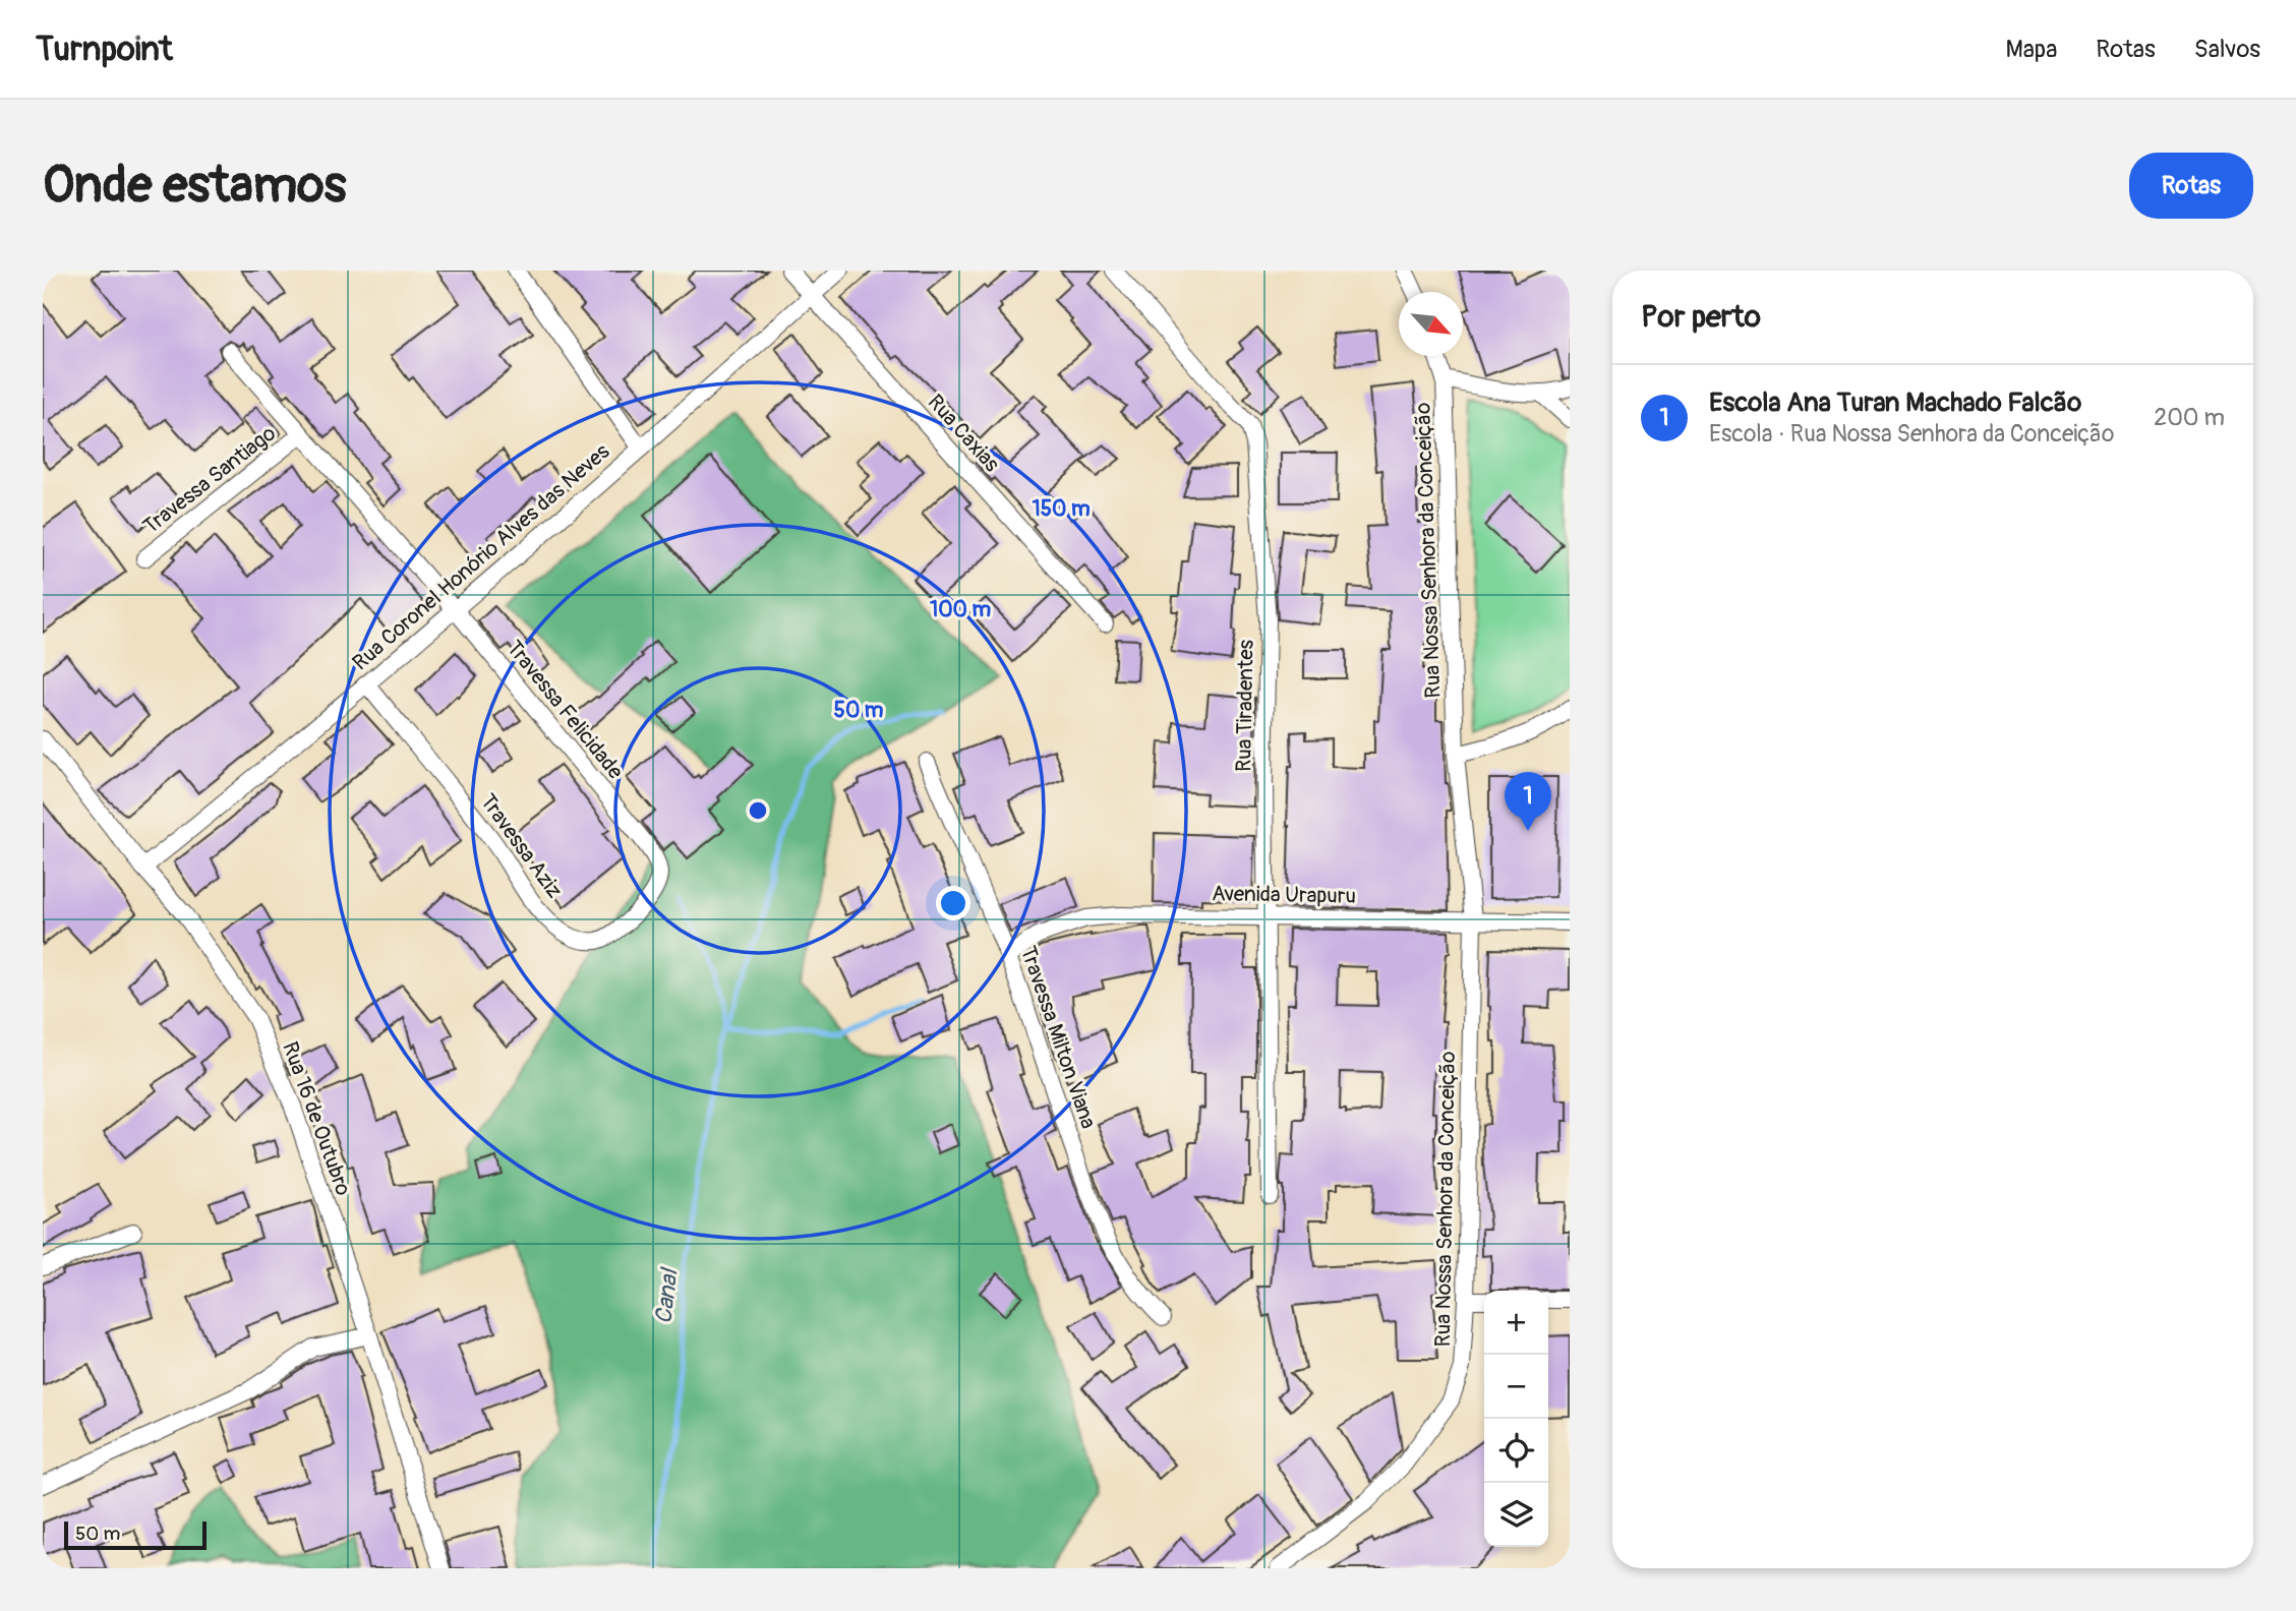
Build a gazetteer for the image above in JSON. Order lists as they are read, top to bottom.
{
  "streets": {
    "street": [
      "Rua Caxias",
      "Travessa Santiago",
      "Rua Nossa Senhora da Conceição",
      "Rua Coronel Honório Alves das Neves",
      "Rua Tiradentes",
      "Travessa Felicidade",
      "Travessa Aziz",
      "Avenida Urapuru",
      "Travessa Milton Viana",
      "Rua 16 de Outubro"
    ]
  },
  "crossings": [
    ["Rua Caxias", "Rua Coronel Honório Alves das Neves"],
    ["Travessa Santiago", "Travessa Felicidade"],
    ["Rua Nossa Senhora da Conceição", "Avenida Urapuru"],
    ["Rua Coronel Honório Alves das Neves", "Travessa Felicidade"],
    ["Rua Coronel Honório Alves das Neves", "Travessa Aziz"],
    ["Rua Coronel Honório Alves das Neves", "Rua 16 de Outubro"],
    ["Rua Tiradentes", "Avenida Urapuru"],
    ["Travessa Felicidade", "Travessa Aziz"],
    ["Avenida Urapuru", "Travessa Milton Viana"]
  ],
  "water": ["Canal"],
  "scale_bar": "50 m",
  "north": "bottom right",
  "page": {
    "header": "Turnpoint",
    "nav": ["Mapa", "Rotas", "Salvos"],
    "buttons": "Rotas",
    "title": "Onde estamos",
    "heading": "Por perto",
    "list": [
      {
        "mark": "1",
        "name": "Escola Ana Turan Machado Falcão",
        "note": "Escola · Rua Nossa Senhora da Conceição",
        "value": "200 m"
      }
    ],
    "pins": "1",
    "map_buttons": ["+", "−"],
    "scale": "50 m"
  },
  "rings": ["150 m", "100 m", "50 m"]
}
